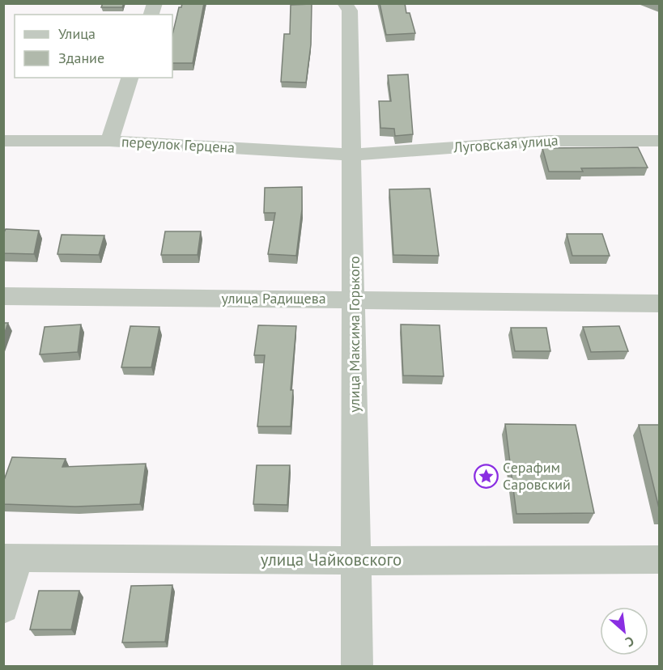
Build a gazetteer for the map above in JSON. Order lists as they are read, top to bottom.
{
  "streets": {
    "street": [
      "Луговская улица",
      "переулок Герцена",
      "улица Радищева",
      "улица Максима Горького",
      "улица Чайковского"
    ]
  },
  "crossings": [
    ["Луговская улица", "переулок Герцена"],
    ["Луговская улица", "улица Максима Горького"],
    ["переулок Герцена", "улица Максима Горького"],
    ["улица Радищева", "улица Максима Горького"],
    ["улица Максима Горького", "улица Чайковского"]
  ],
  "places": {
    "place": ["Серафим Саровский"]
  },
  "legend": ["Улица", "Здание"],
  "north": "bottom right"
}
